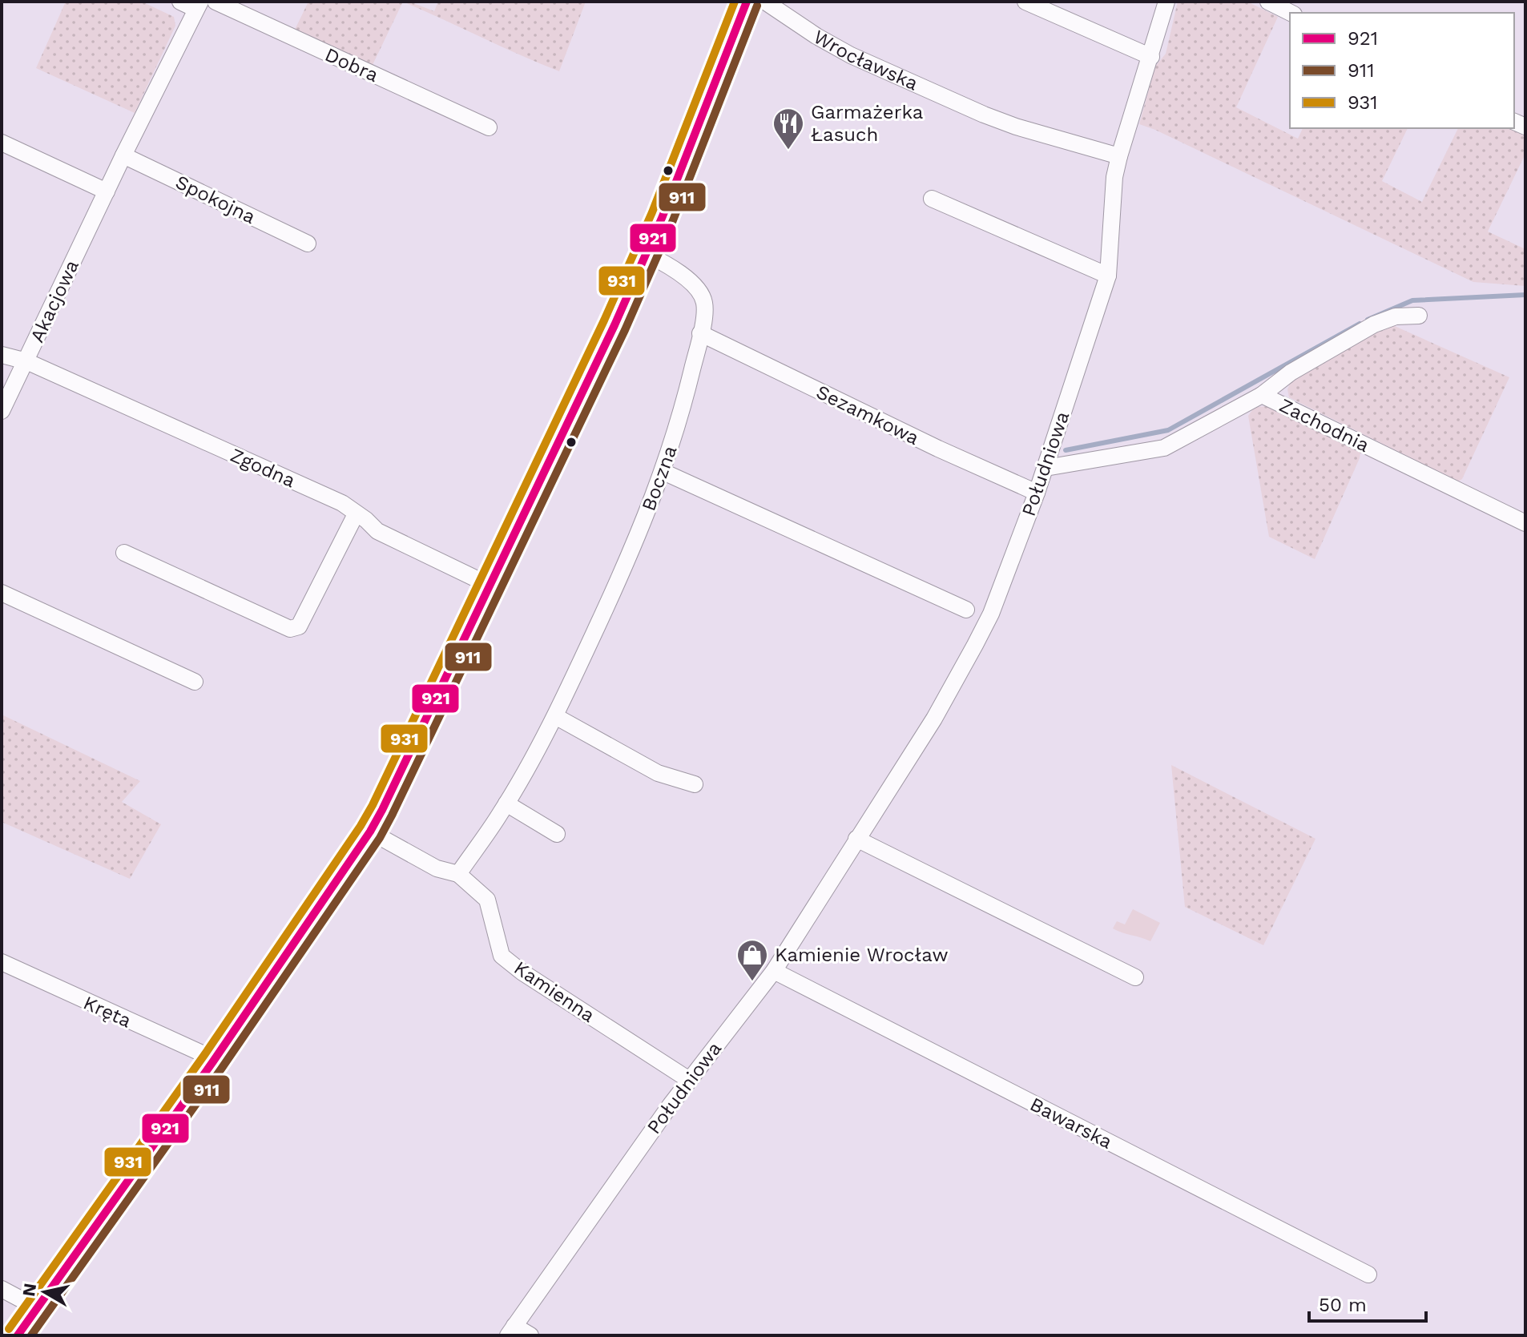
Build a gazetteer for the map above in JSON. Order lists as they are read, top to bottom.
{
  "streets": {
    "street": [
      "Wrocławska",
      "Dobra",
      "Spokojna",
      "Akacjowa",
      "Sezamkowa",
      "Zachodnia",
      "Południowa",
      "Zgodna",
      "Boczna",
      "Kamienna",
      "Kręta",
      "Bawarska"
    ]
  },
  "crossings": [
    ["Wrocławska", "Południowa"],
    ["Spokojna", "Akacjowa"],
    ["Akacjowa", "Zgodna"],
    ["Sezamkowa", "Południowa"],
    ["Sezamkowa", "Boczna"],
    ["Zachodnia", "Południowa"],
    ["Południowa", "Kamienna"],
    ["Południowa", "Bawarska"],
    ["Boczna", "Kamienna"]
  ],
  "places": {
    "restaurant": ["Garmażerka Łasuch"],
    "shop": ["Kamienie Wrocław"]
  },
  "lines": ["transit line 921", "transit line 931", "transit line 911"],
  "legend": ["921", "911", "931"],
  "scale_bar": "50 m",
  "north": "left"
}
